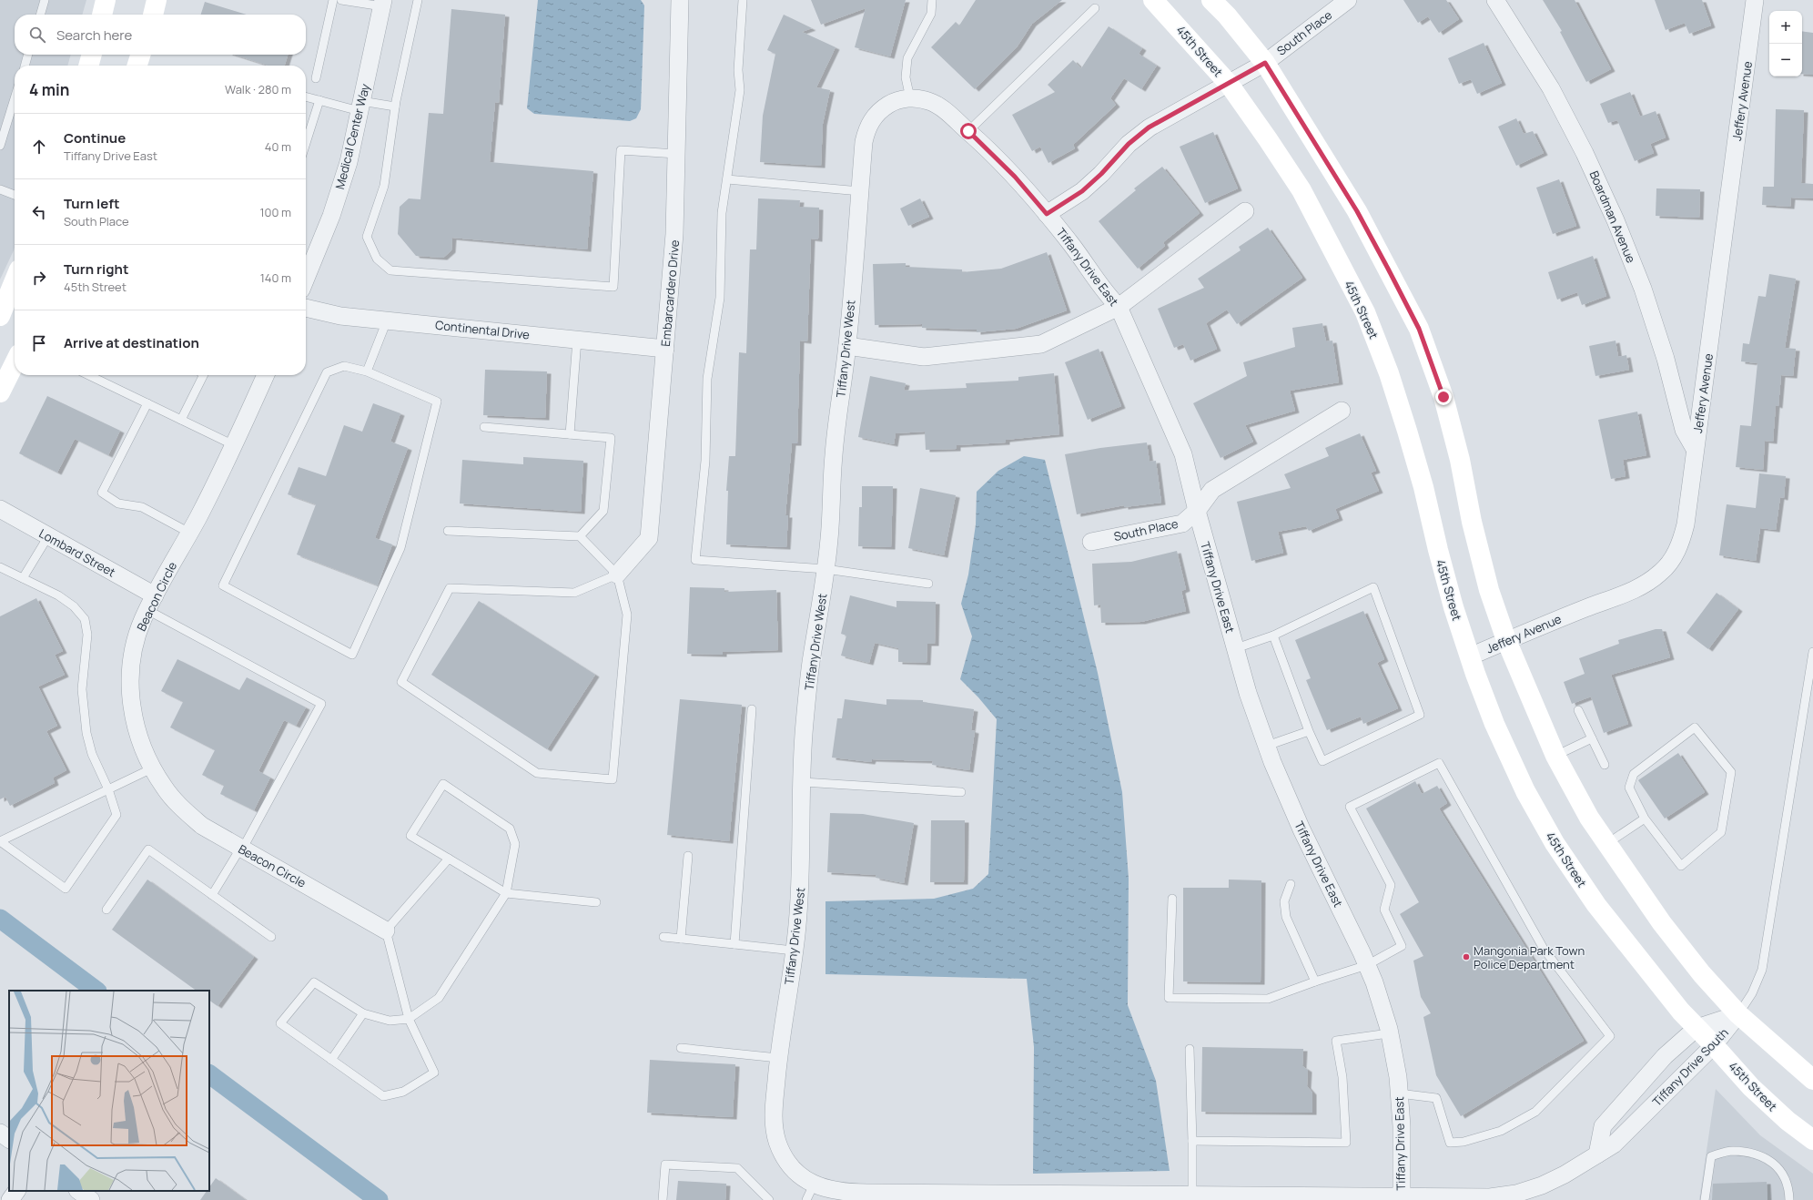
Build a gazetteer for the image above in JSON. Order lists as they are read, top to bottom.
{
  "streets": {
    "main road": ["45th Street"],
    "street": [
      "South Place",
      "Jeffery Avenue",
      "Medical Center Way",
      "Boardman Avenue",
      "Tiffany Drive East",
      "Embarcardero Drive",
      "Continental Drive",
      "Tiffany Drive West",
      "Lombard Street",
      "Beacon Circle",
      "Tiffany Drive South"
    ]
  },
  "crossings": [
    ["South Place", "45th Street"],
    ["South Place", "Tiffany Drive East"],
    ["45th Street", "Jeffery Avenue"],
    ["45th Street", "Tiffany Drive South"],
    ["Jeffery Avenue", "Boardman Avenue"],
    ["Tiffany Drive East", "Tiffany Drive West"],
    ["Tiffany Drive East", "Tiffany Drive South"],
    ["Embarcardero Drive", "Continental Drive"],
    ["Tiffany Drive West", "Tiffany Drive South"],
    ["Lombard Street", "Beacon Circle"]
  ],
  "places": ["Mangonia Park Town Police Department"],
  "page": {
    "map_buttons": ["+", "−"],
    "search": "Search here",
    "heading": ["4 min", "Walk · 280 m"],
    "list": [
      ["Continue", "Tiffany Drive East", "40 m"],
      ["Turn left", "South Place", "100 m"],
      ["Turn right", "45th Street", "140 m"],
      "Arrive at destination"
    ]
  }
}
